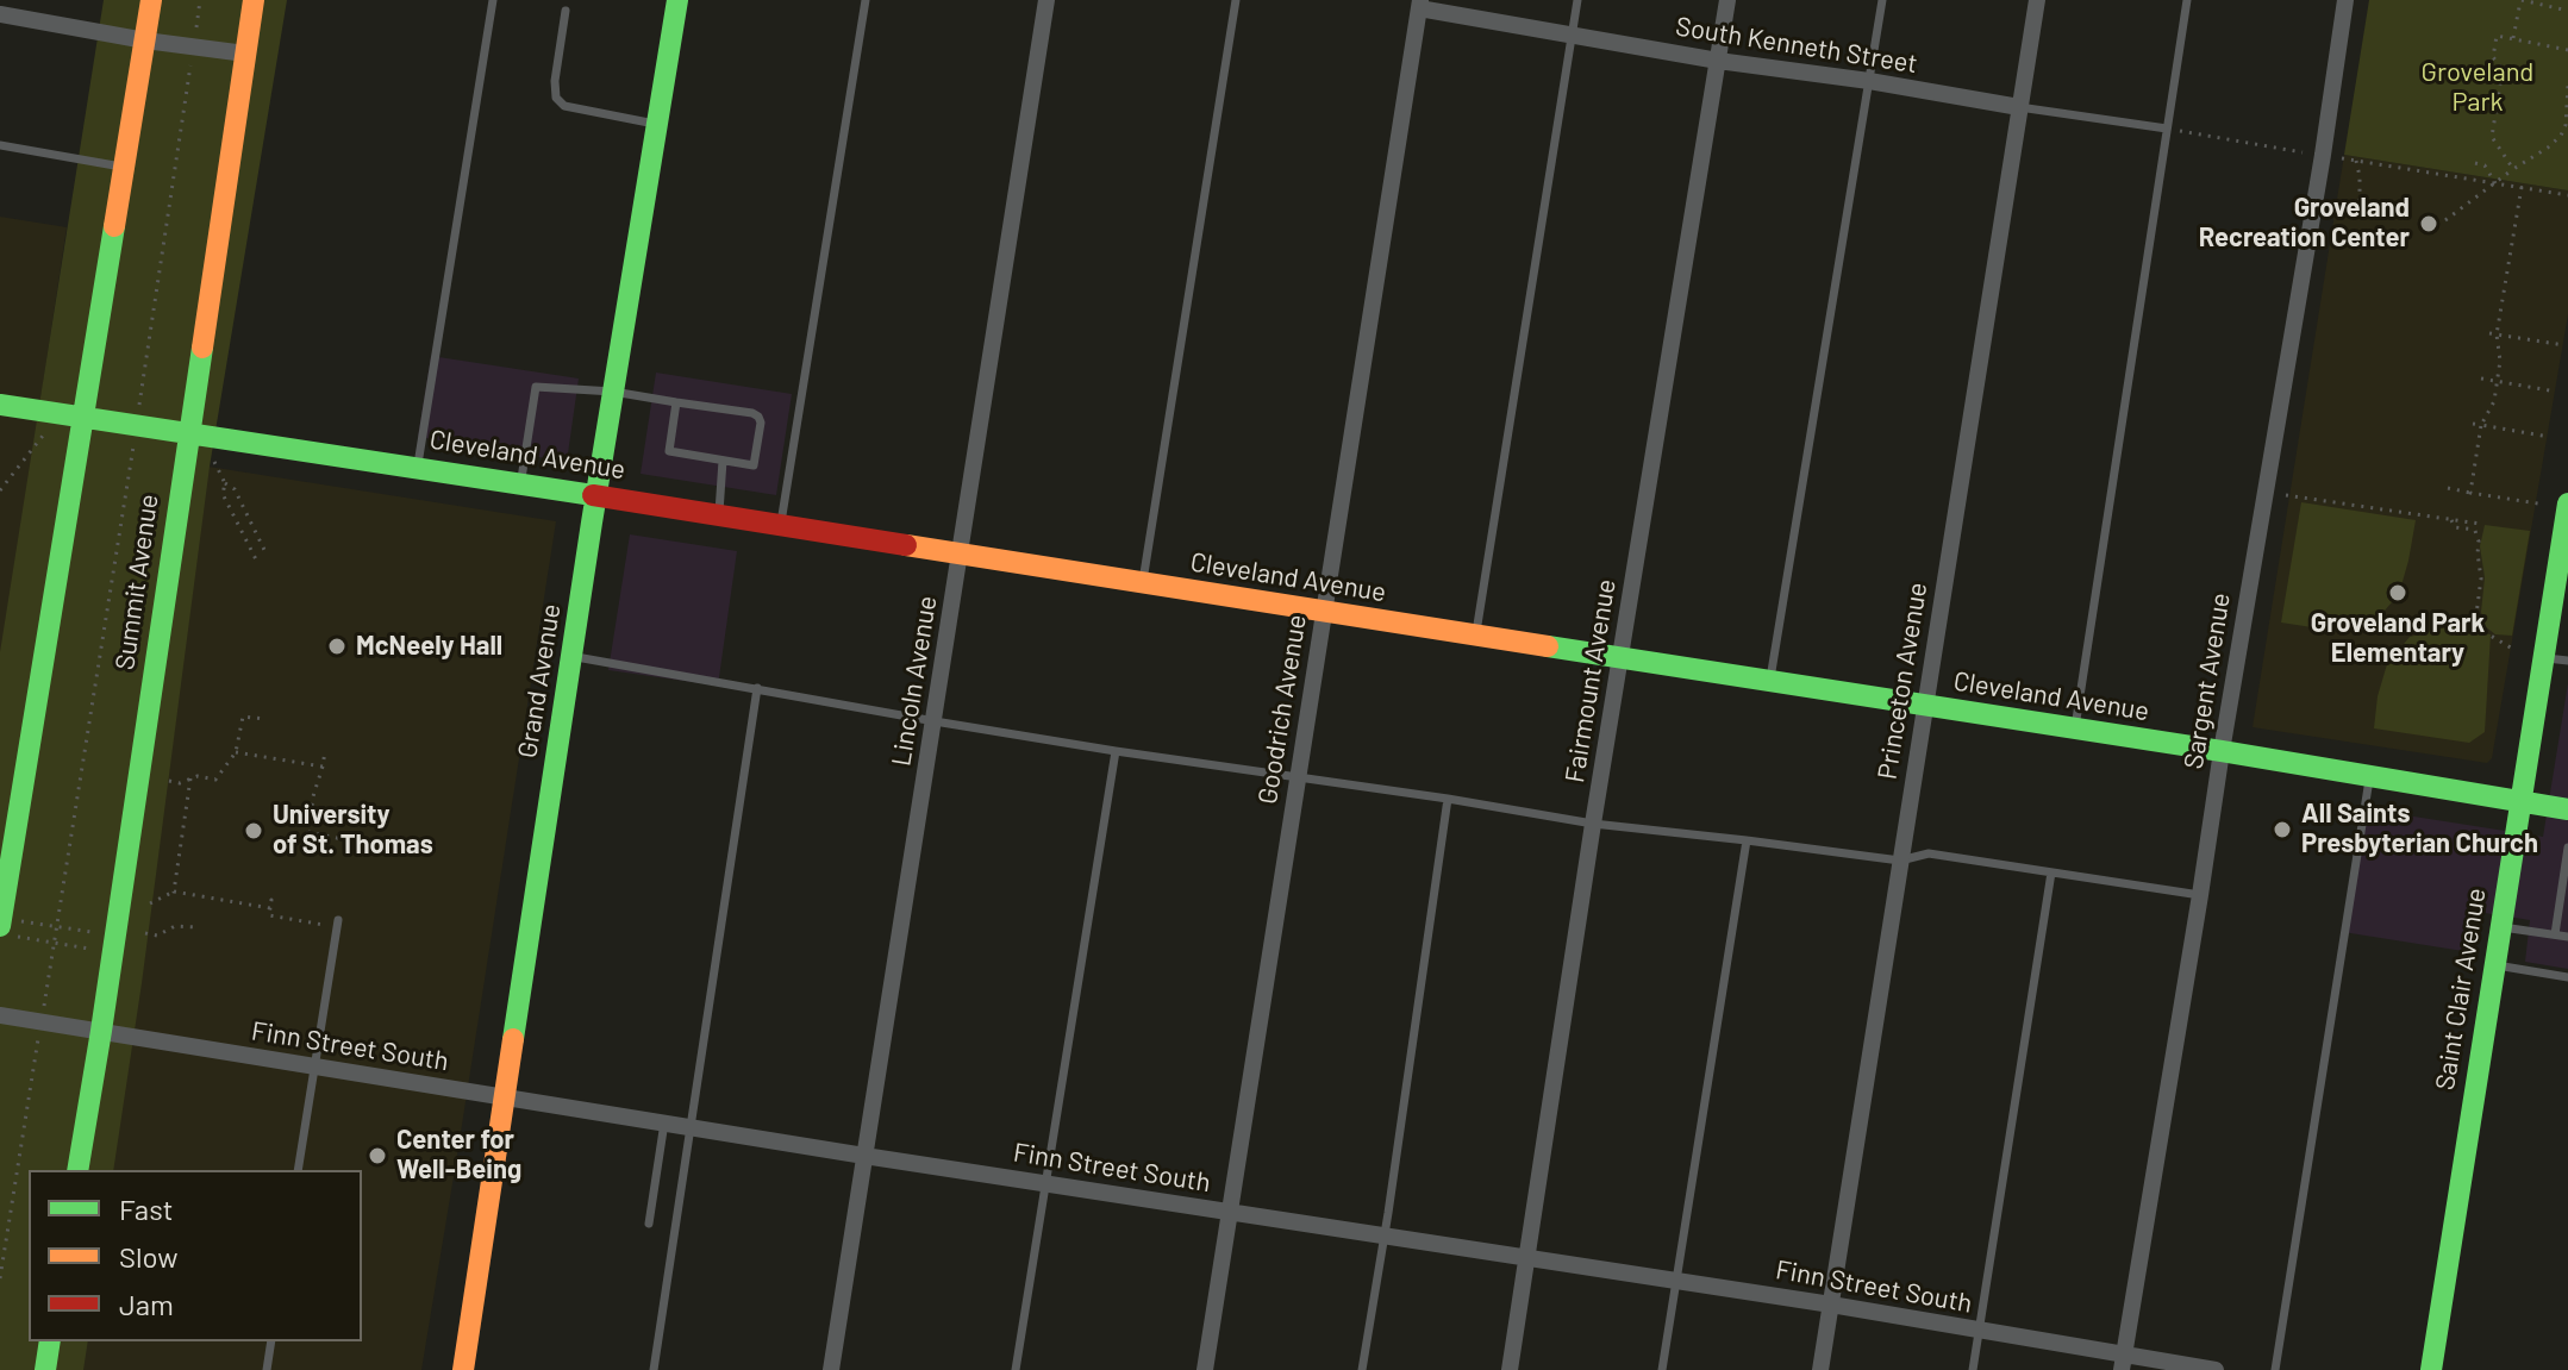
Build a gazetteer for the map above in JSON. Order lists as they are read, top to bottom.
{
  "streets": {
    "street": [
      "South Kenneth Street",
      "Cleveland Avenue",
      "Summit Avenue",
      "Grand Avenue",
      "Lincoln Avenue",
      "Fairmount Avenue",
      "Princeton Avenue",
      "Sargent Avenue",
      "Goodrich Avenue",
      "Saint Clair Avenue",
      "Finn Street South"
    ]
  },
  "crossings": [
    ["South Kenneth Street", "Fairmount Avenue"],
    ["South Kenneth Street", "Princeton Avenue"],
    ["South Kenneth Street", "Goodrich Avenue"],
    ["Cleveland Avenue", "Summit Avenue"],
    ["Cleveland Avenue", "Grand Avenue"],
    ["Cleveland Avenue", "Lincoln Avenue"],
    ["Cleveland Avenue", "Fairmount Avenue"],
    ["Cleveland Avenue", "Princeton Avenue"],
    ["Cleveland Avenue", "Sargent Avenue"],
    ["Cleveland Avenue", "Goodrich Avenue"],
    ["Cleveland Avenue", "Saint Clair Avenue"],
    ["Summit Avenue", "Finn Street South"],
    ["Grand Avenue", "Finn Street South"],
    ["Lincoln Avenue", "Finn Street South"],
    ["Fairmount Avenue", "Finn Street South"],
    ["Princeton Avenue", "Finn Street South"],
    ["Sargent Avenue", "Finn Street South"],
    ["Goodrich Avenue", "Finn Street South"]
  ],
  "parks": ["Groveland Park"],
  "places": [
    "Groveland Recreation Center",
    "Groveland Park Elementary",
    "McNeely Hall",
    "All Saints Presbyterian Church",
    "University of St. Thomas",
    "Center for Well-Being"
  ],
  "legend": ["Fast", "Slow", "Jam"]
}
